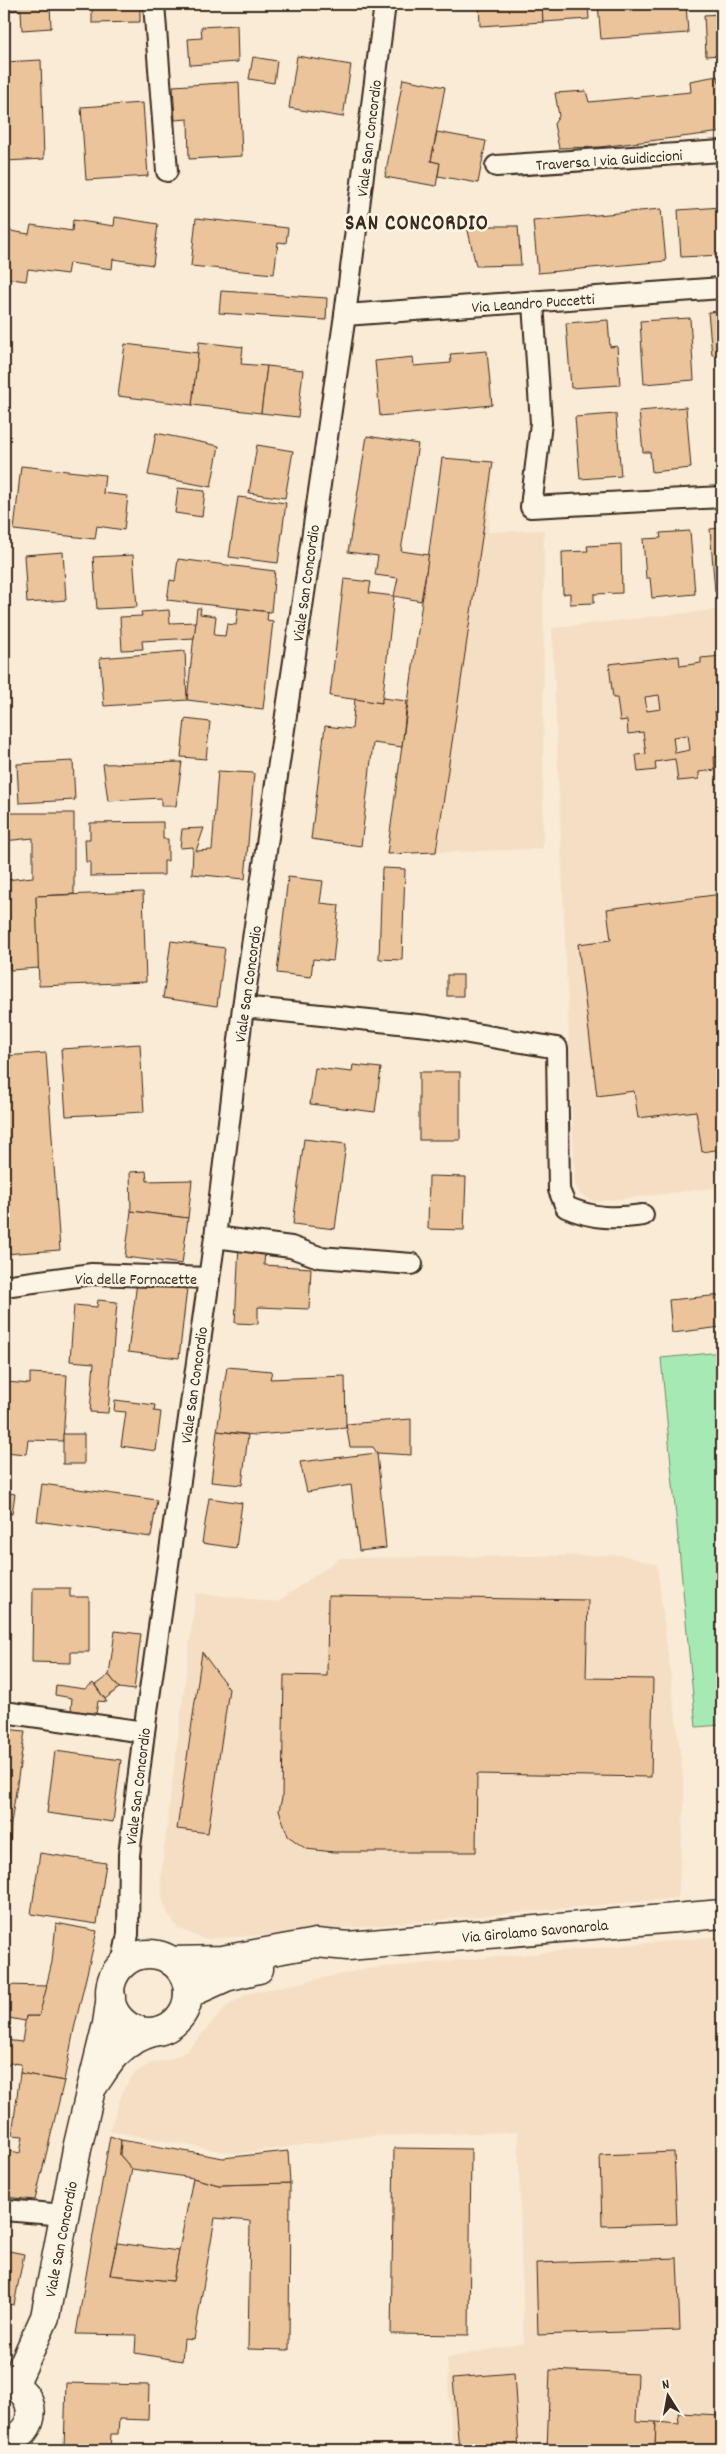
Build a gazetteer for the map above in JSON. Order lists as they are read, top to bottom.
{
  "streets": {
    "street": [
      "Viale San Concordio",
      "Traversa 1 via Guidiccioni",
      "Via Leandro Puccetti",
      "Via delle Fornacette",
      "Via Girolamo Savonarola"
    ]
  },
  "crossings": [
    ["Viale San Concordio", "Via Leandro Puccetti"],
    ["Viale San Concordio", "Via delle Fornacette"],
    ["Viale San Concordio", "Via Girolamo Savonarola"]
  ],
  "districts": ["SAN CONCORDIO"],
  "north": "top"
}
